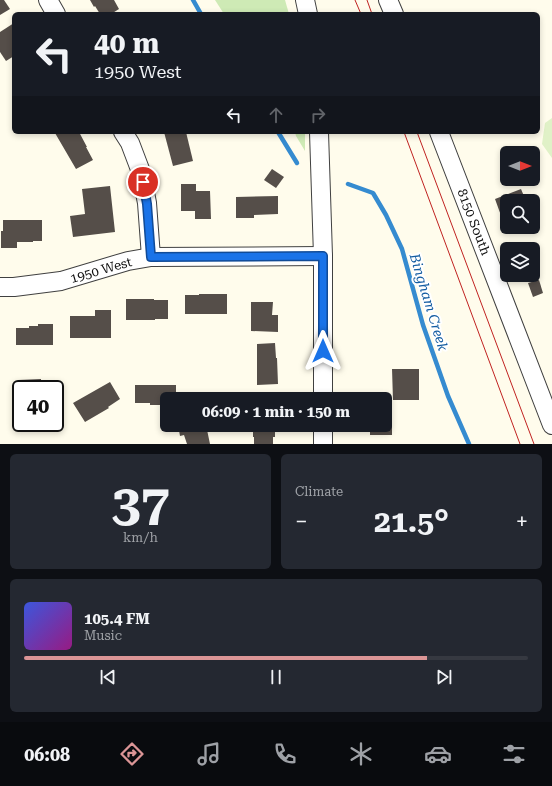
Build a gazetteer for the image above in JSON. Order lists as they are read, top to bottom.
{
  "streets": {
    "street": ["8150 South", "1950 West"]
  },
  "water": ["Bingham Creek"],
  "north": "right",
  "page": {
    "turn": ["40 m", "1950 West"],
    "limit": "40",
    "trip": "06:09 · 1 min · 150 m",
    "tile": [
      ["37", "km/h"],
      "Climate"
    ],
    "heat": ["−", "21.5°", "+"],
    "song": ["105.4 FM", "Music"],
    "tabs": "06:08"
  }
}
